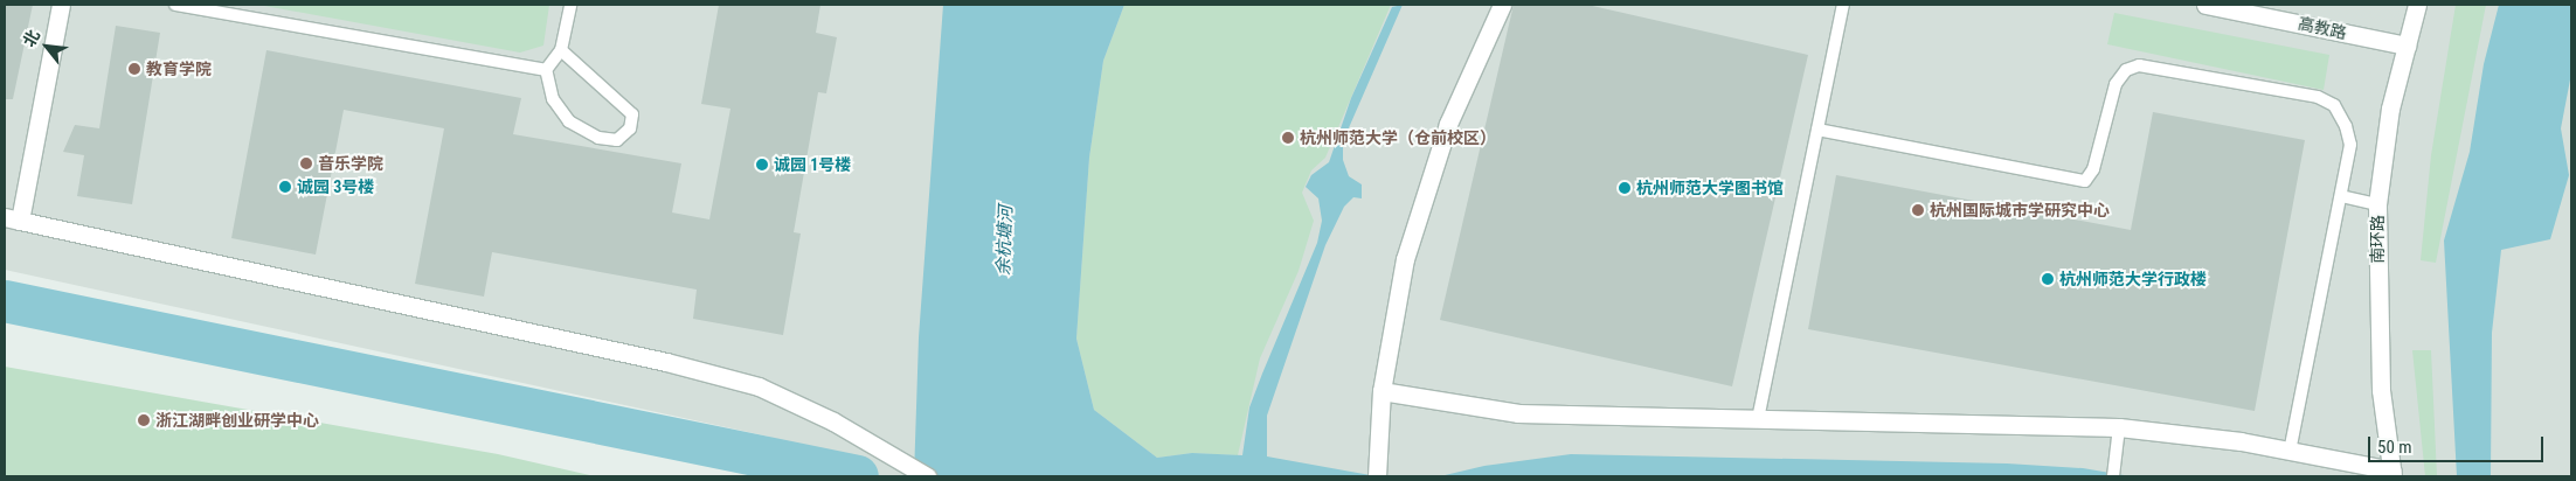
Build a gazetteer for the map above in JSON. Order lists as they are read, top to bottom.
{
  "streets": {
    "street": ["高教路", "南环路"]
  },
  "crossings": [
    ["高教路", "南环路"]
  ],
  "water": ["余杭塘河"],
  "places": [
    "教育学院",
    "杭州师范大学（仓前校区）",
    "音乐学院",
    "诚园 1号楼",
    "诚园 3号楼",
    "杭州师范大学图书馆",
    "杭州国际城市学研究中心",
    "杭州师范大学行政楼",
    "浙江湖畔创业研学中心"
  ],
  "scale_bar": "50 m",
  "north": "top left"
}
